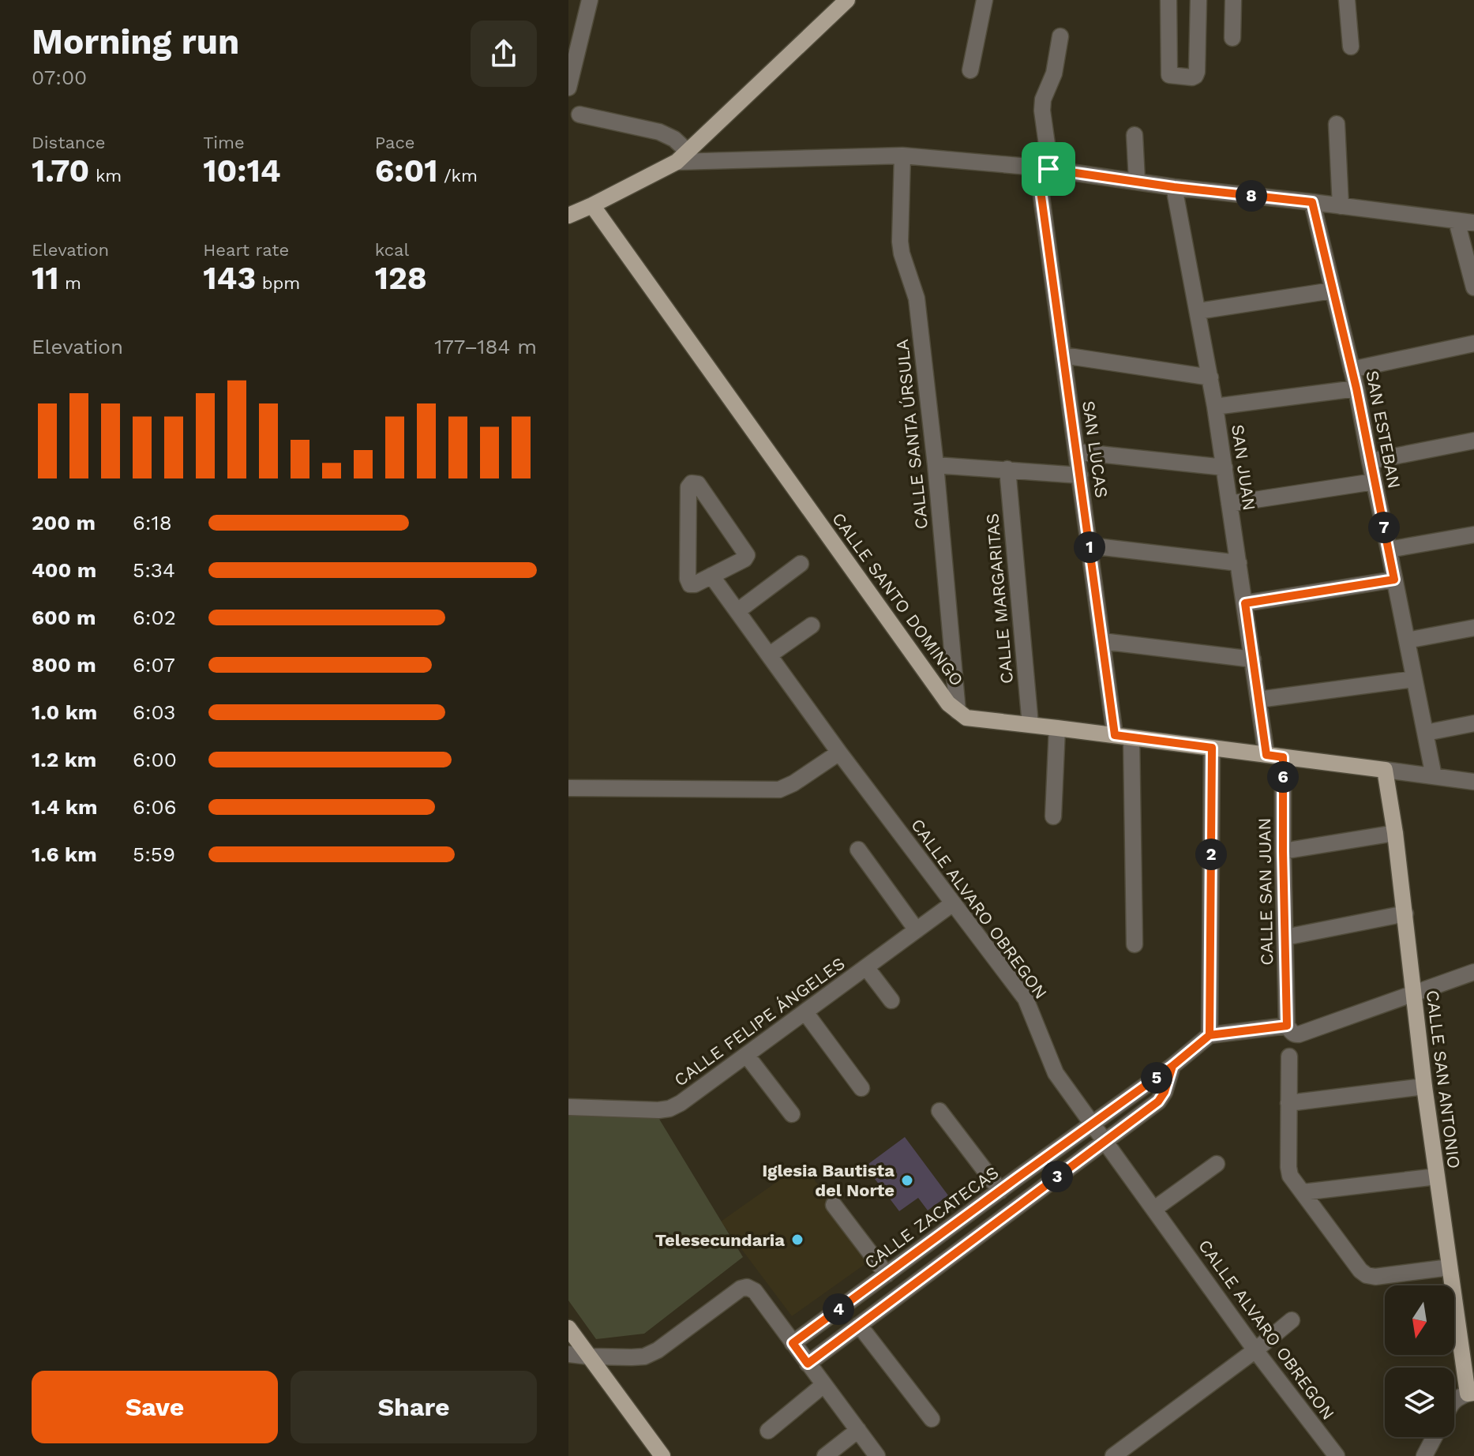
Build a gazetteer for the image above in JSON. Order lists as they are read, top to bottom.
{
  "streets": {
    "main road": ["CALLE SANTO DOMINGO", "CALLE SAN ANTONIO"],
    "street": [
      "SAN ESTEBAN",
      "CALLE SANTA ÚRSULA",
      "SAN LUCAS",
      "SAN JUAN",
      "CALLE MARGARITAS",
      "CALLE SAN JUAN",
      "CALLE ALVARO OBREGON",
      "CALLE FELIPE ÁNGELES",
      "CALLE ZACATECAS"
    ]
  },
  "crossings": [
    ["SAN ESTEBAN", "CALLE SANTO DOMINGO"],
    ["CALLE SANTA ÚRSULA", "CALLE SANTO DOMINGO"],
    ["SAN LUCAS", "CALLE SANTO DOMINGO"],
    ["SAN JUAN", "CALLE SANTO DOMINGO"],
    ["CALLE MARGARITAS", "CALLE SANTO DOMINGO"],
    ["CALLE SANTO DOMINGO", "CALLE SAN JUAN"],
    ["CALLE SANTO DOMINGO", "CALLE SAN ANTONIO"],
    ["CALLE ALVARO OBREGON", "CALLE FELIPE ÁNGELES"],
    ["CALLE ALVARO OBREGON", "CALLE ZACATECAS"]
  ],
  "places": ["Iglesia Bautista del Norte", "Telesecundaria"],
  "north": "bottom",
  "page": {
    "heading": ["Morning run", "07:00"],
    "stats": [
      ["Distance", "1.70 km"],
      ["Time", "10:14"],
      ["Pace", "6:01 /km"],
      ["Elevation", "11 m"],
      ["Heart rate", "143 bpm"],
      ["kcal", "128"]
    ],
    "pins": [
      "8",
      "7",
      "1",
      "6",
      "2",
      "5",
      "3",
      "4"
    ],
    "chart": ["Elevation", "177–184 m"],
    "list": [
      {
        "name": "200 m",
        "note": "6:18"
      },
      {
        "name": "400 m",
        "note": "5:34"
      },
      {
        "name": "600 m",
        "note": "6:02"
      },
      {
        "name": "800 m",
        "note": "6:07"
      },
      {
        "name": "1.0 km",
        "note": "6:03"
      },
      {
        "name": "1.2 km",
        "note": "6:00"
      },
      {
        "name": "1.4 km",
        "note": "6:06"
      },
      {
        "name": "1.6 km",
        "note": "5:59"
      }
    ],
    "buttons": ["Save", "Share"]
  }
}
